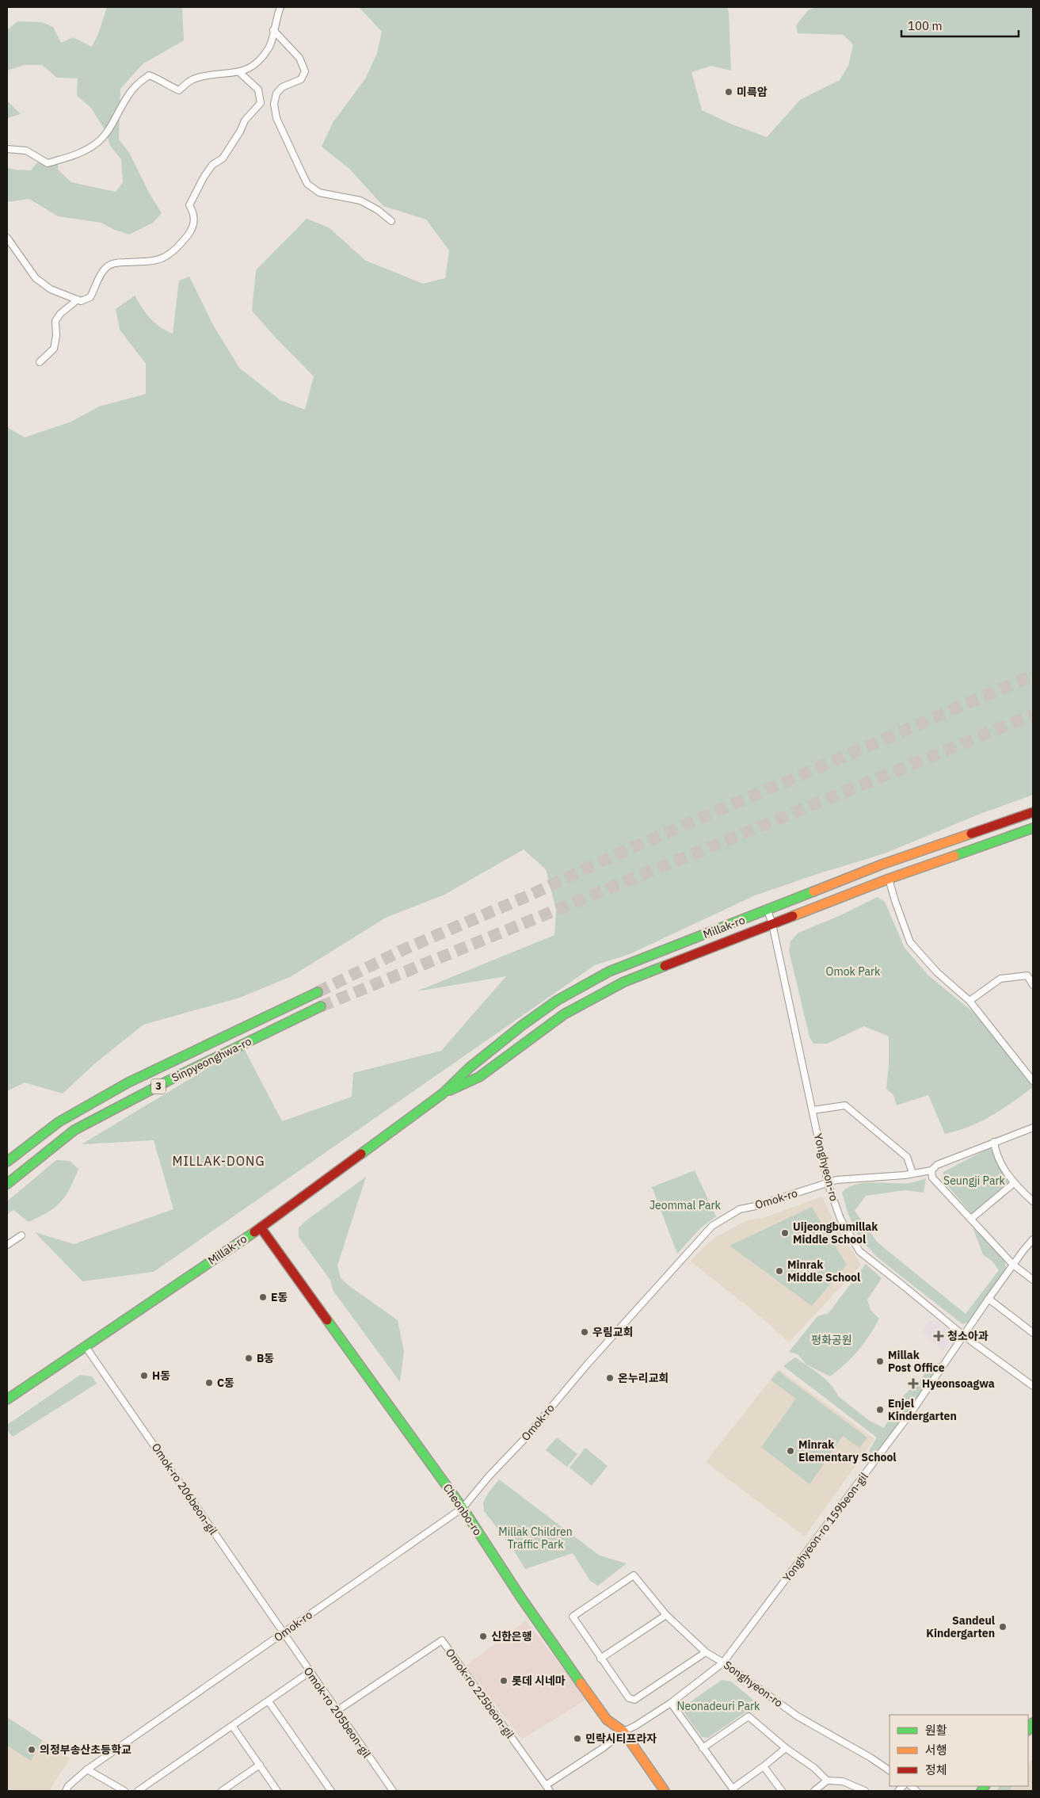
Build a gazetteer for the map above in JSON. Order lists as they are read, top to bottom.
{
  "streets": {
    "main road": [
      "Millak-ro",
      "Sinpyeonghwa-ro",
      "3",
      "Cheonbo-ro"
    ],
    "street": [
      "Yonghyeon-ro",
      "Omok-ro",
      "Omok-ro 206beon-gil",
      "Yonghyeon-ro 159beon-gil",
      "Songhyeon-ro",
      "Omok-ro 225beon-gil",
      "Omok-ro 205beon-gil"
    ]
  },
  "crossings": [
    ["Millak-ro", "Yonghyeon-ro"],
    ["Millak-ro", "Omok-ro 206beon-gil"],
    ["Millak-ro", "Cheonbo-ro"],
    ["Yonghyeon-ro", "Omok-ro"],
    ["Yonghyeon-ro", "Yonghyeon-ro 159beon-gil"],
    ["Omok-ro", "Omok-ro 206beon-gil"],
    ["Omok-ro", "Cheonbo-ro"],
    ["Omok-ro", "Omok-ro 205beon-gil"],
    ["Omok-ro 206beon-gil", "Omok-ro 205beon-gil"],
    ["Cheonbo-ro", "Yonghyeon-ro 159beon-gil"],
    ["Yonghyeon-ro 159beon-gil", "Songhyeon-ro"],
    ["Yonghyeon-ro 159beon-gil", "Omok-ro 225beon-gil"],
    ["Omok-ro 225beon-gil", "Omok-ro 205beon-gil"]
  ],
  "districts": ["MILLAK-DONG"],
  "parks": [
    "Omok Park",
    "Seungji Park",
    "Jeommal Park",
    "평화공원",
    "Millak Children Traffic Park",
    "Neonadeuri Park"
  ],
  "places": {
    "other": [
      "미륵암",
      "Uijeongbumillak Middle School",
      "Minrak Middle School",
      "E동",
      "우림교회",
      "B동",
      "Millak Post Office",
      "H동",
      "온누리교회",
      "C동",
      "Enjel Kindergarten",
      "Minrak Elementary School",
      "Sandeul Kindergarten",
      "신한은행",
      "롯데 시네마",
      "민락시티프라자",
      "의정부송산초등학교"
    ],
    "health": ["청소아과", "Hyeonsoagwa"]
  },
  "legend": ["원활", "서행", "정체"],
  "scale_bar": "100 m"
}
